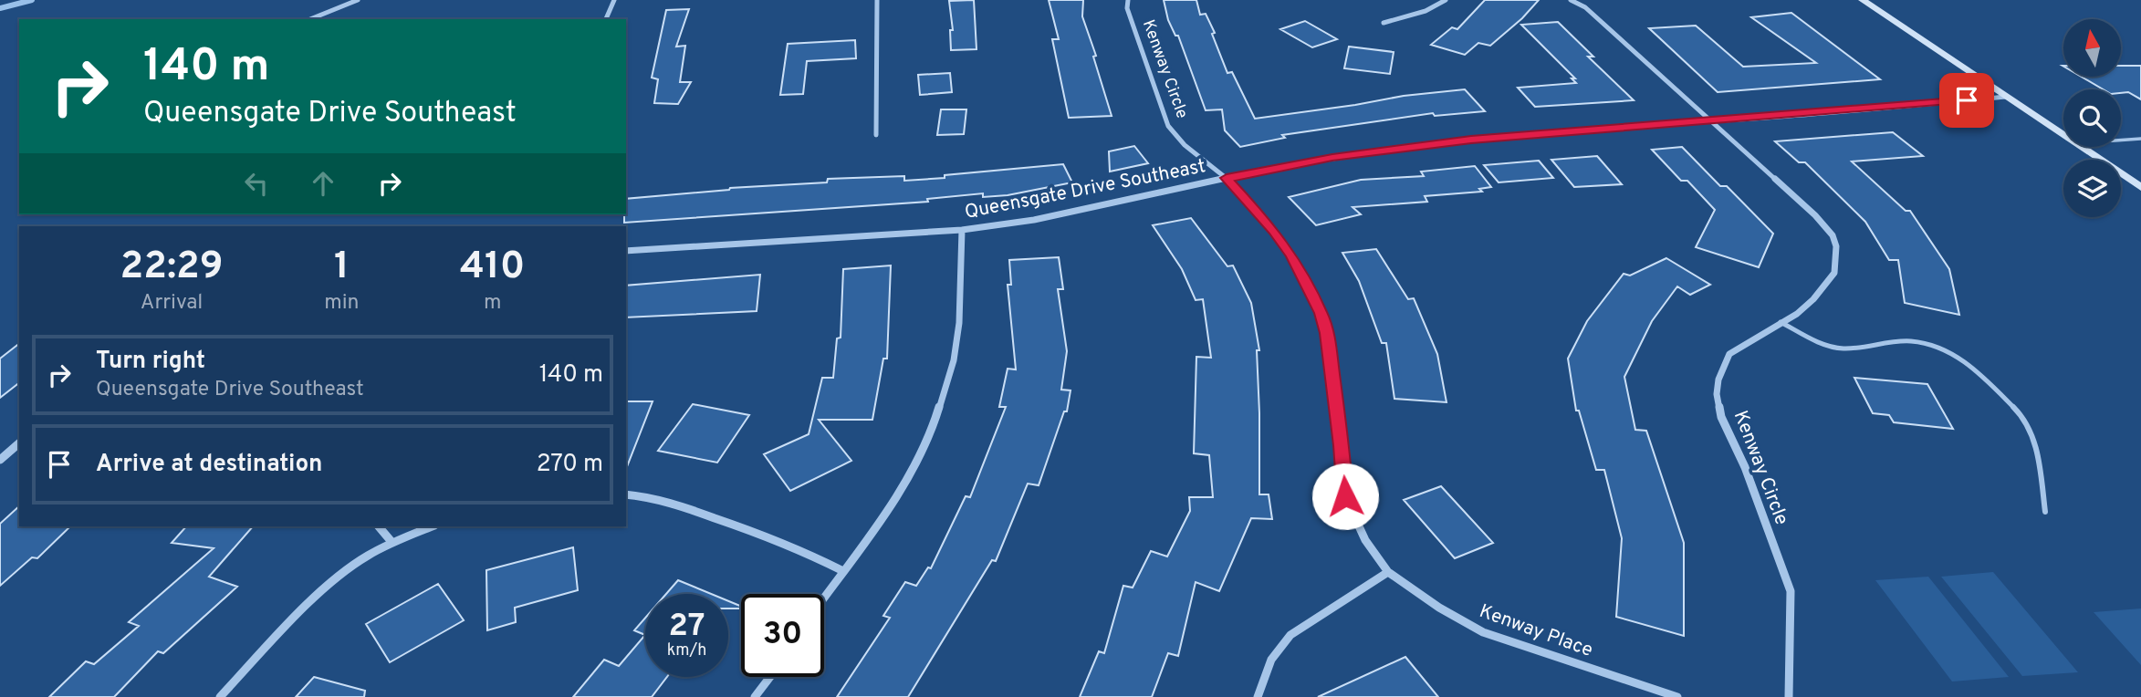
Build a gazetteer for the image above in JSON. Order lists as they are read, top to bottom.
{
  "streets": {
    "street": ["Kenway Circle", "Queensgate Drive Southeast", "Kenway Place"]
  },
  "crossings": [
    ["Kenway Circle", "Queensgate Drive Southeast"],
    ["Kenway Circle", "Kenway Place"],
    ["Queensgate Drive Southeast", "Kenway Place"]
  ],
  "north": "top",
  "page": {
    "turn": ["140 m", "Queensgate Drive Southeast"],
    "eta": [
      "22:29",
      "Arrival",
      "1",
      "min",
      "410",
      "m"
    ],
    "list": [
      {
        "name": "Turn right",
        "note": "Queensgate Drive Southeast",
        "value": "140 m"
      },
      {
        "name": "Arrive at destination",
        "value": "270 m"
      }
    ],
    "speed": "27 km/h",
    "limit": "30"
  }
}
